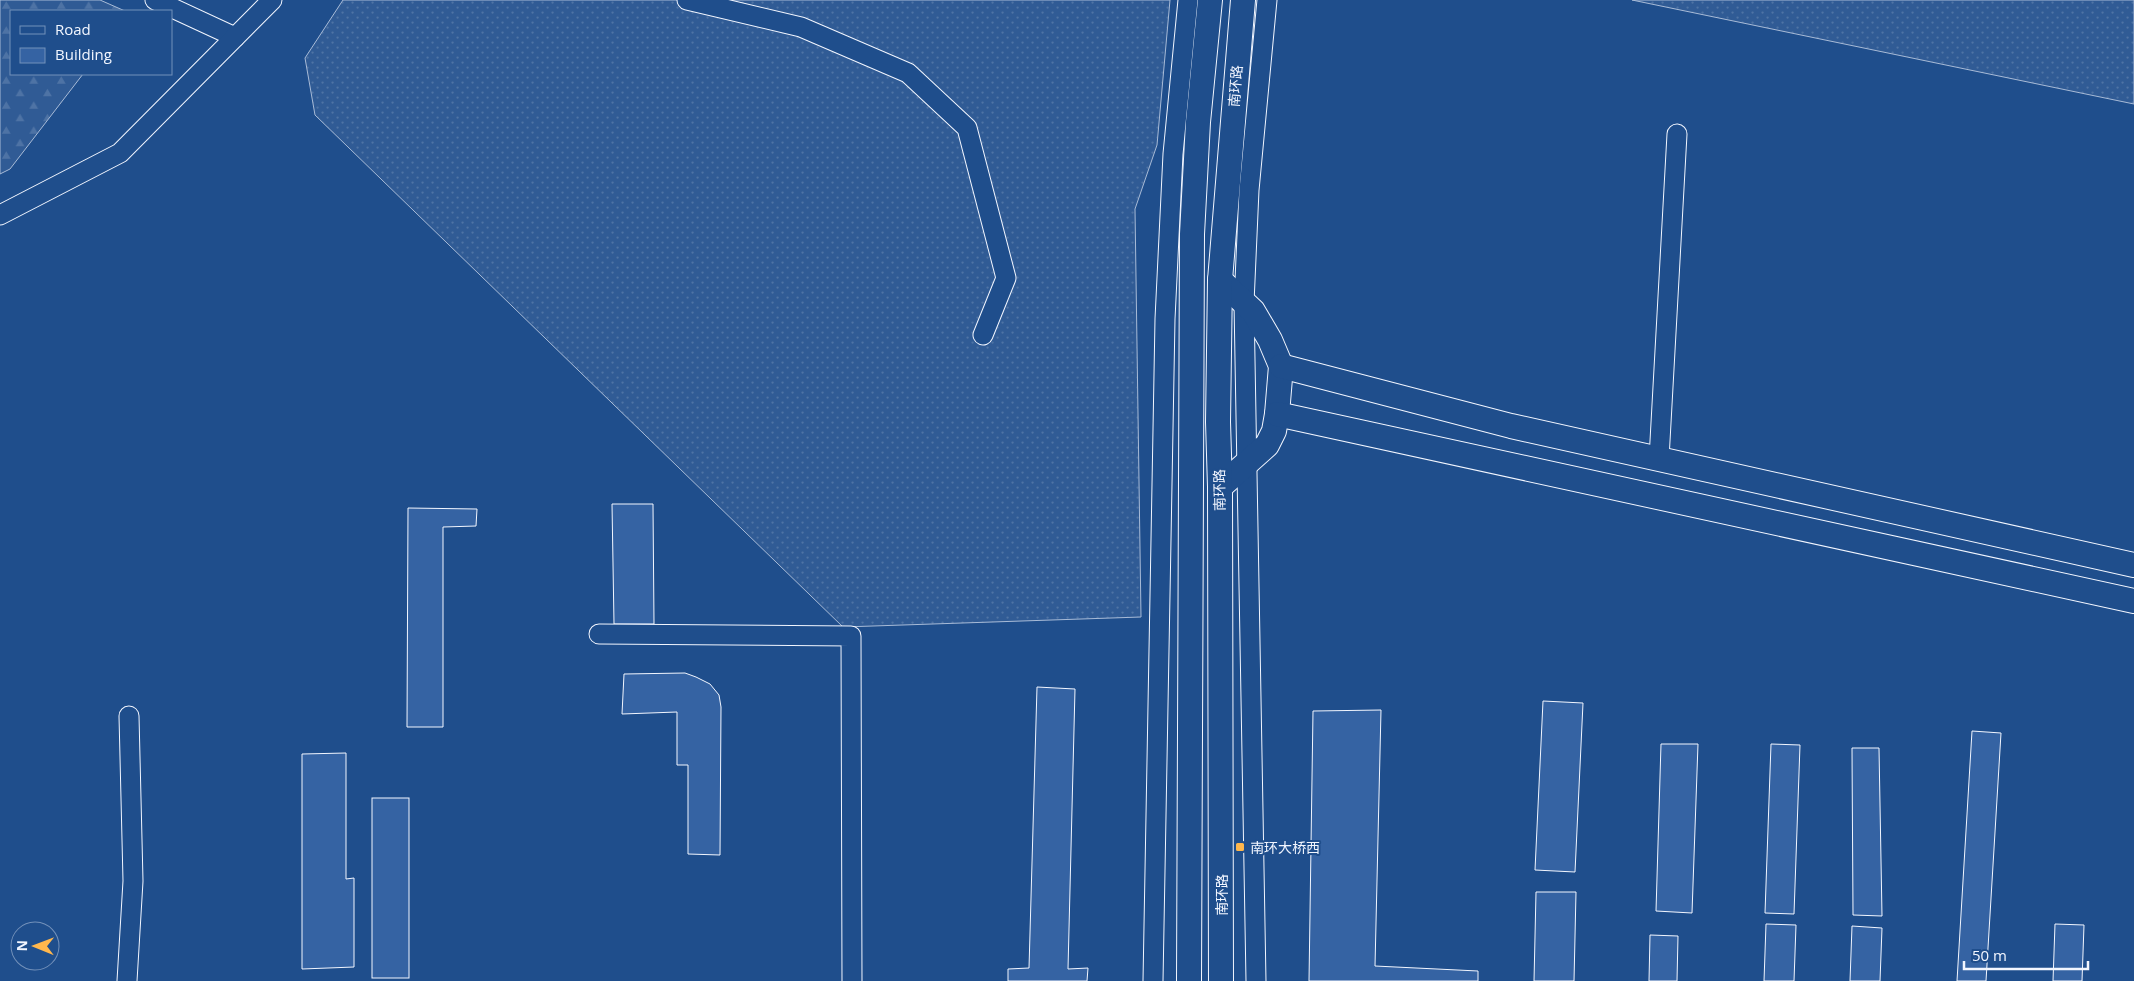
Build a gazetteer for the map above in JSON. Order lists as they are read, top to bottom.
{
  "streets": {
    "main road": ["南环路"]
  },
  "places": {
    "transit": ["南环大桥西"]
  },
  "legend": ["Road", "Building"],
  "scale_bar": "50 m",
  "north": "left"
}
